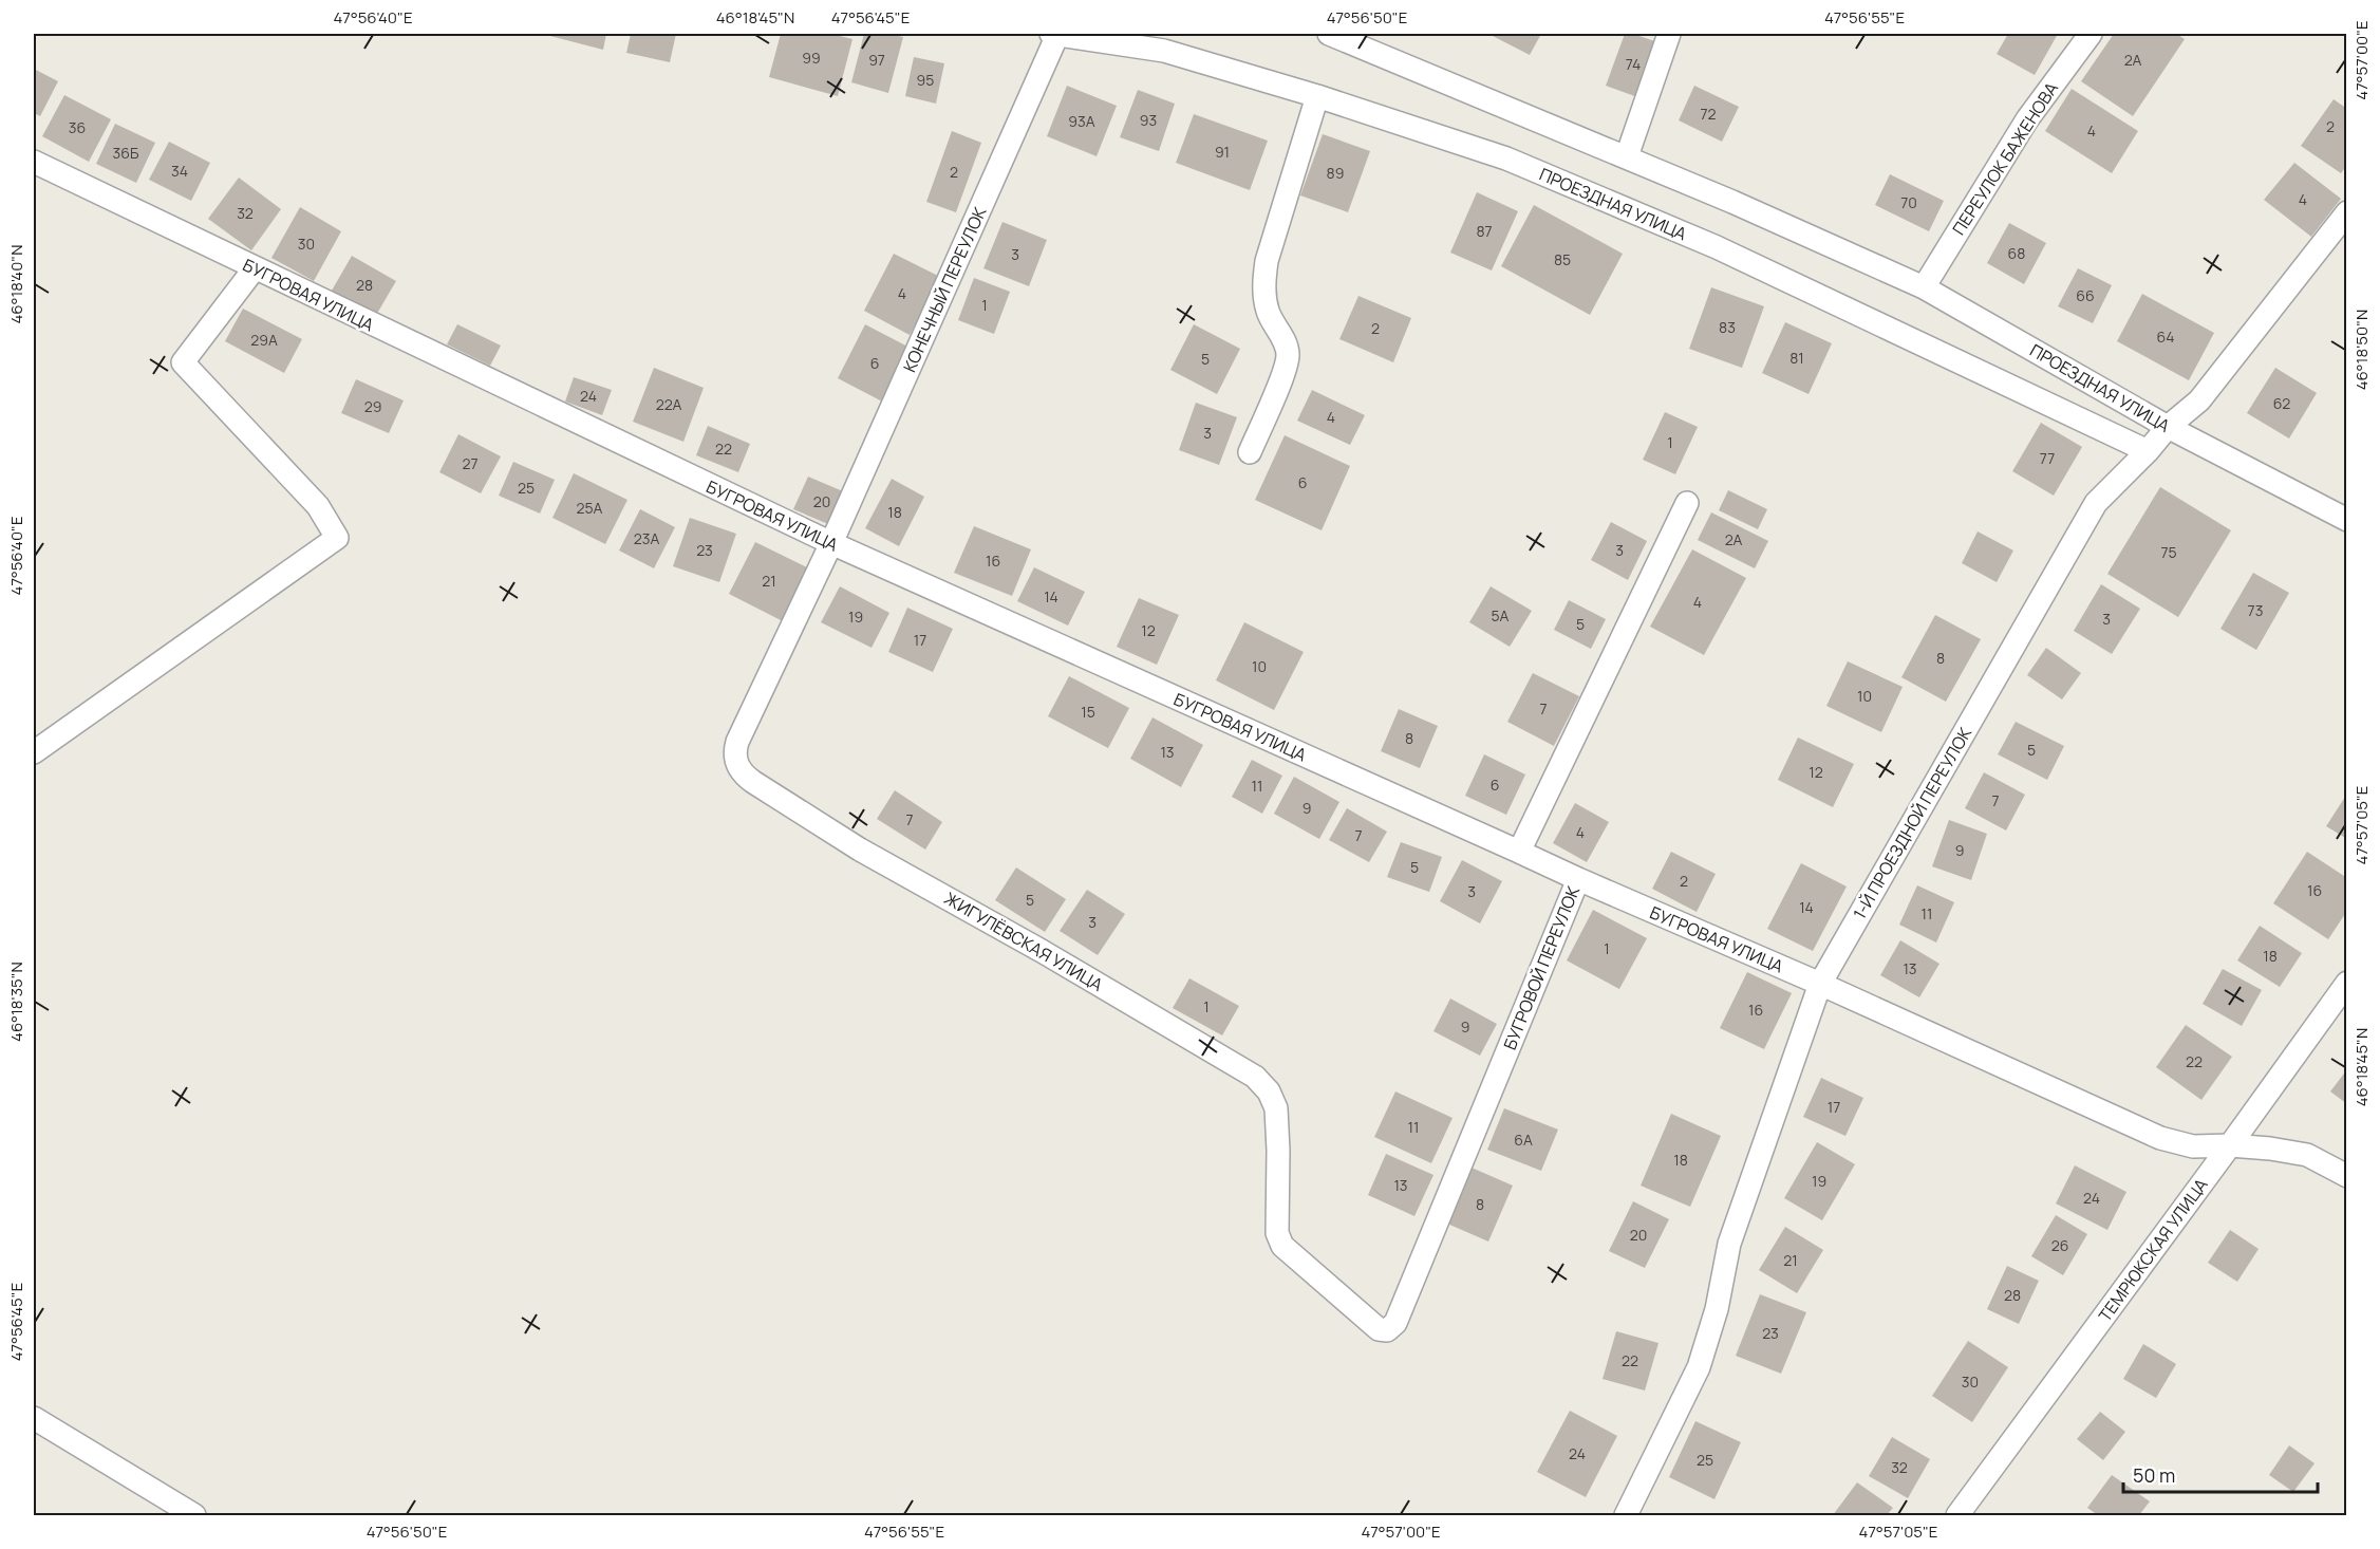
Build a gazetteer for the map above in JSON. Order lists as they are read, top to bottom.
{
  "streets": {
    "street": [
      "ПЕРЕУЛОК БАЖЕНОВА",
      "ПРОЕЗДНАЯ УЛИЦА",
      "КОНЕЧНЫЙ ПЕРЕУЛОК",
      "БУГРОВАЯ УЛИЦА",
      "1-Й ПРОЕЗДНОЙ ПЕРЕУЛОК",
      "ЖИГУЛЁВСКАЯ УЛИЦА",
      "БУГРОВОЙ ПЕРЕУЛОК",
      "ТЕМРЮКСКАЯ УЛИЦА"
    ]
  },
  "crossings": [
    ["ПЕРЕУЛОК БАЖЕНОВА", "ПРОЕЗДНАЯ УЛИЦА"],
    ["ПРОЕЗДНАЯ УЛИЦА", "КОНЕЧНЫЙ ПЕРЕУЛОК"],
    ["ПРОЕЗДНАЯ УЛИЦА", "1-Й ПРОЕЗДНОЙ ПЕРЕУЛОК"],
    ["КОНЕЧНЫЙ ПЕРЕУЛОК", "БУГРОВАЯ УЛИЦА"],
    ["КОНЕЧНЫЙ ПЕРЕУЛОК", "ЖИГУЛЁВСКАЯ УЛИЦА"],
    ["БУГРОВАЯ УЛИЦА", "1-Й ПРОЕЗДНОЙ ПЕРЕУЛОК"],
    ["БУГРОВАЯ УЛИЦА", "ЖИГУЛЁВСКАЯ УЛИЦА"],
    ["БУГРОВАЯ УЛИЦА", "БУГРОВОЙ ПЕРЕУЛОК"],
    ["БУГРОВАЯ УЛИЦА", "ТЕМРЮКСКАЯ УЛИЦА"],
    ["ЖИГУЛЁВСКАЯ УЛИЦА", "БУГРОВОЙ ПЕРЕУЛОК"]
  ],
  "house_numbers": [
    "99",
    "97",
    "2А",
    "74",
    "95",
    "72",
    "93",
    "93А",
    "2",
    "36",
    "4",
    "91",
    "36Б",
    "34",
    "2",
    "89",
    "4",
    "70",
    "32",
    "87",
    "30",
    "68",
    "3",
    "85",
    "28",
    "4",
    "66",
    "1",
    "83",
    "2",
    "64",
    "29А",
    "81",
    "5",
    "6",
    "24",
    "62",
    "22А",
    "29",
    "4",
    "3",
    "1",
    "22",
    "77",
    "27",
    "6",
    "25",
    "20",
    "25А",
    "18",
    "23А",
    "2А",
    "23",
    "3",
    "75",
    "16",
    "21",
    "14",
    "4",
    "73",
    "5А",
    "19",
    "3",
    "5",
    "12",
    "17",
    "8",
    "10",
    "10",
    "7",
    "15",
    "8",
    "5",
    "13",
    "12",
    "6",
    "11",
    "7",
    "9",
    "7",
    "4",
    "7",
    "9",
    "5",
    "2",
    "16",
    "3",
    "5",
    "14",
    "11",
    "3",
    "1",
    "18",
    "13",
    "1",
    "16",
    "9",
    "22",
    "17",
    "11",
    "6А",
    "18",
    "19",
    "13",
    "24",
    "8",
    "20",
    "26",
    "21",
    "28",
    "23",
    "22",
    "30",
    "24",
    "25",
    "32"
  ],
  "scale_bar": "50 m",
  "coordinates": [
    "47°56'40\"E",
    "46°18'45\"N",
    "47°56'45\"E",
    "47°56'50\"E",
    "47°56'55\"E",
    "47°57'00\"E",
    "46°18'40\"N",
    "46°18'50\"N",
    "47°57'05\"E",
    "46°18'35\"N"
  ]
}
